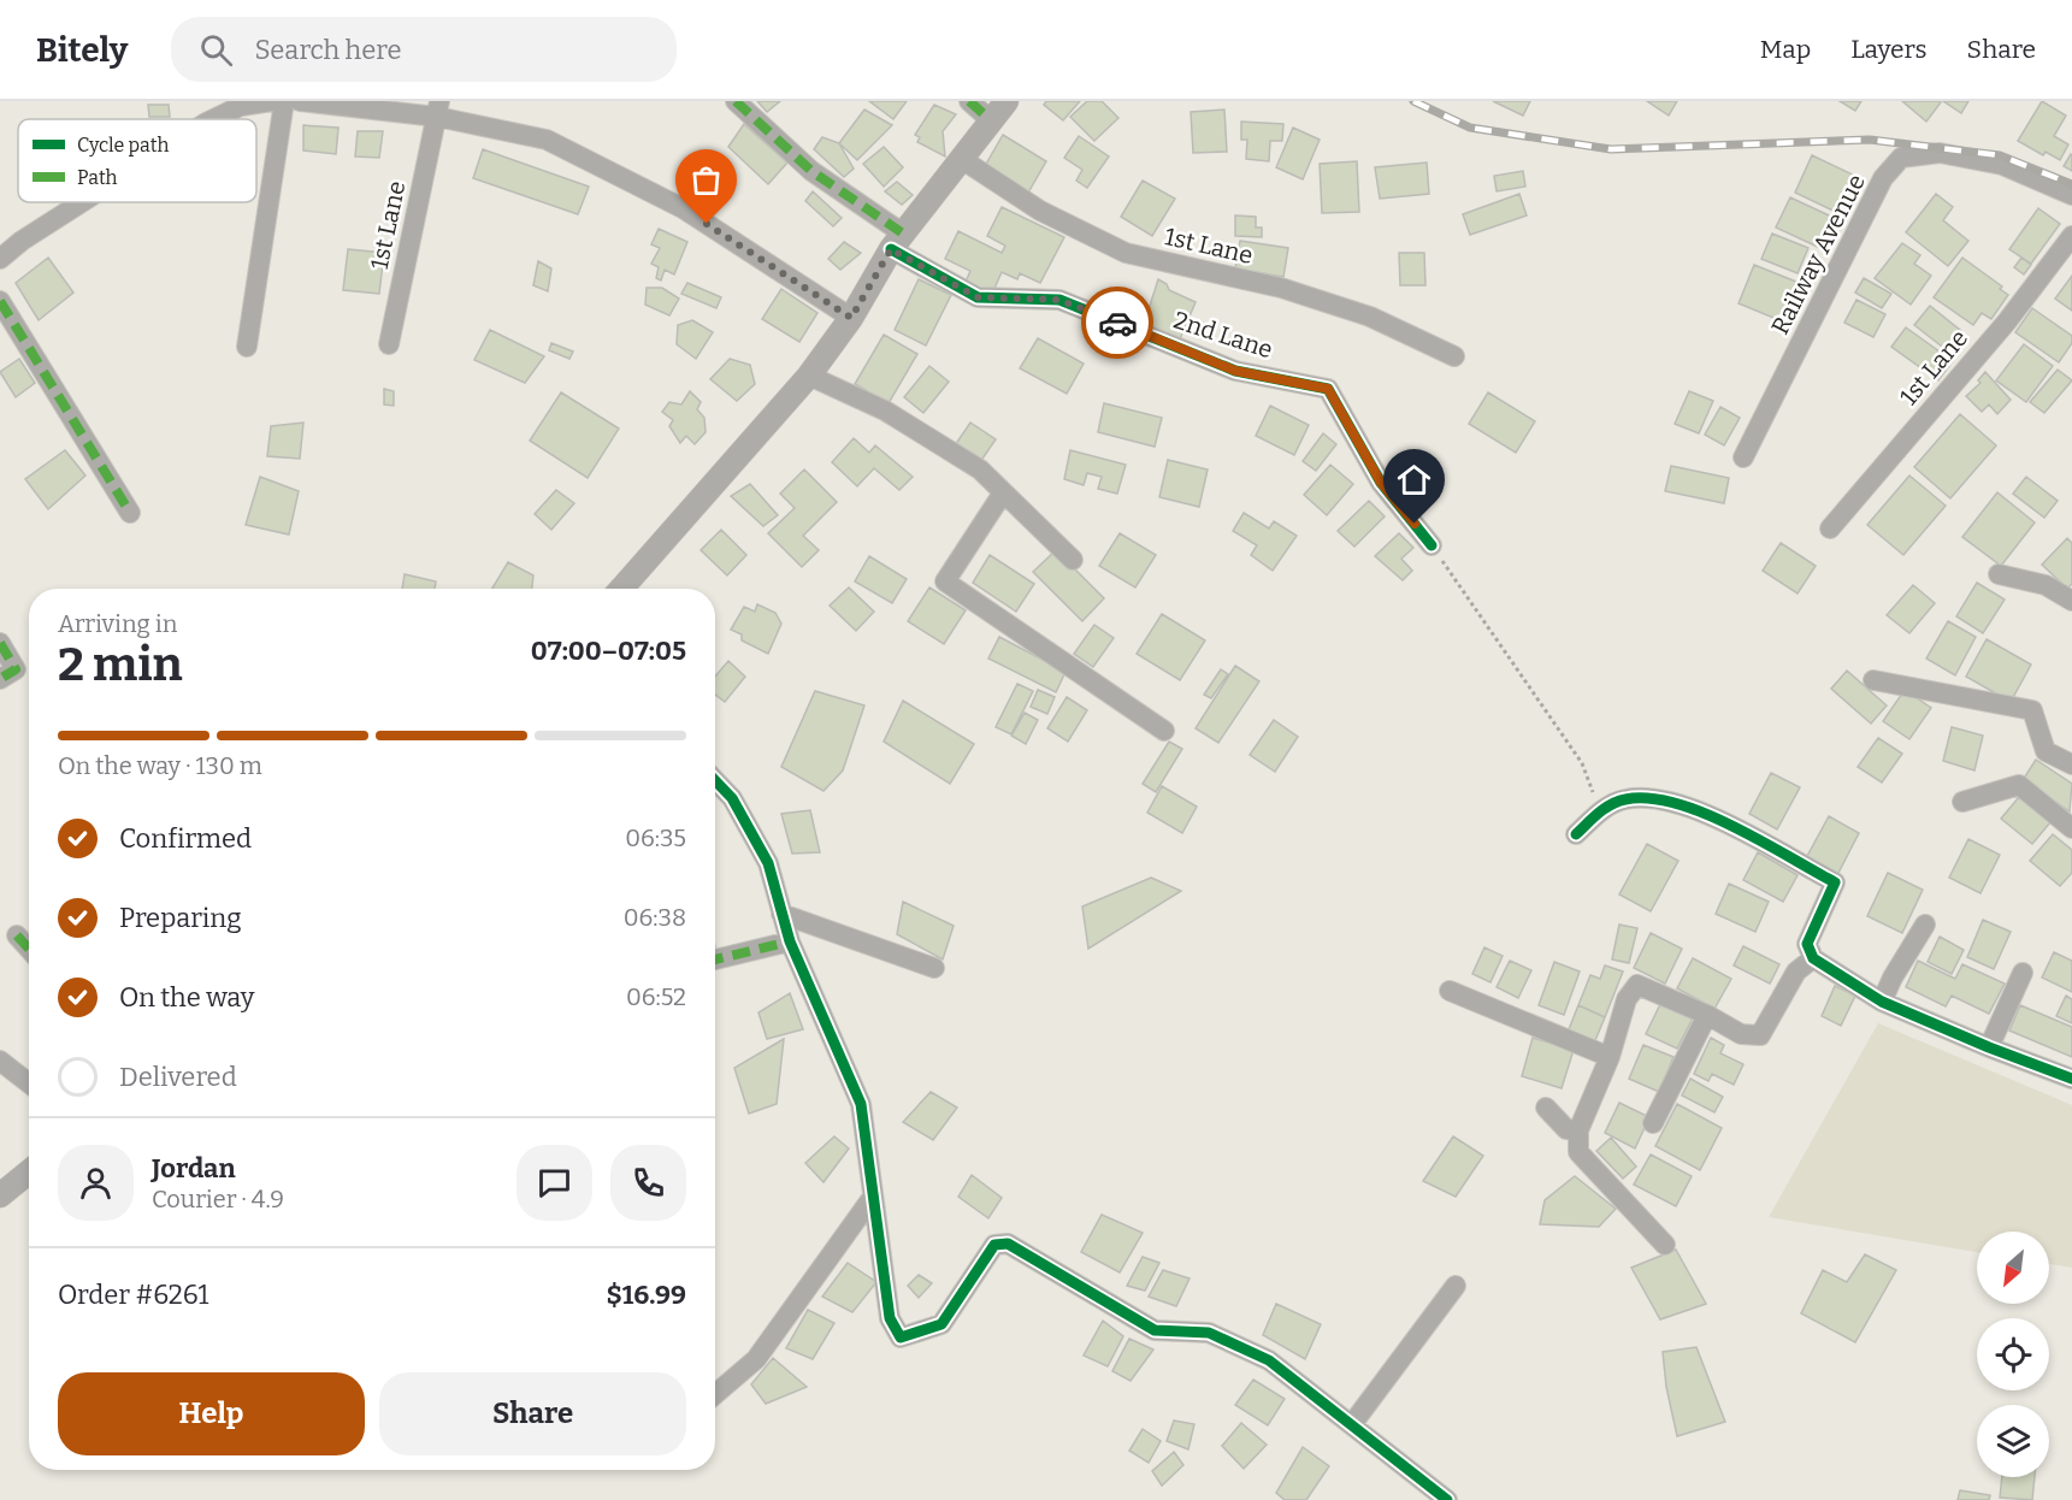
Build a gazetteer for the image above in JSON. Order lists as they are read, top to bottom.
{
  "streets": {
    "street": ["1st Lane", "Railway Avenue", "2nd Lane"]
  },
  "legend": ["Cycle path", "Path"],
  "north": "bottom left",
  "page": {
    "header": "Bitely",
    "search": "Search here",
    "nav": ["Map", "Layers", "Share"],
    "heading": ["2 min", "Arriving in", "07:00–07:05"],
    "panel": [
      "Jordan",
      "Courier · 4.9",
      "Order #6261",
      "$16.99"
    ],
    "bar": "On the way · 130 m",
    "list": [
      ["Confirmed", "06:35"],
      ["Preparing", "06:38"],
      ["On the way", "06:52"],
      "Delivered"
    ],
    "buttons": ["Help", "Share"]
  }
}
